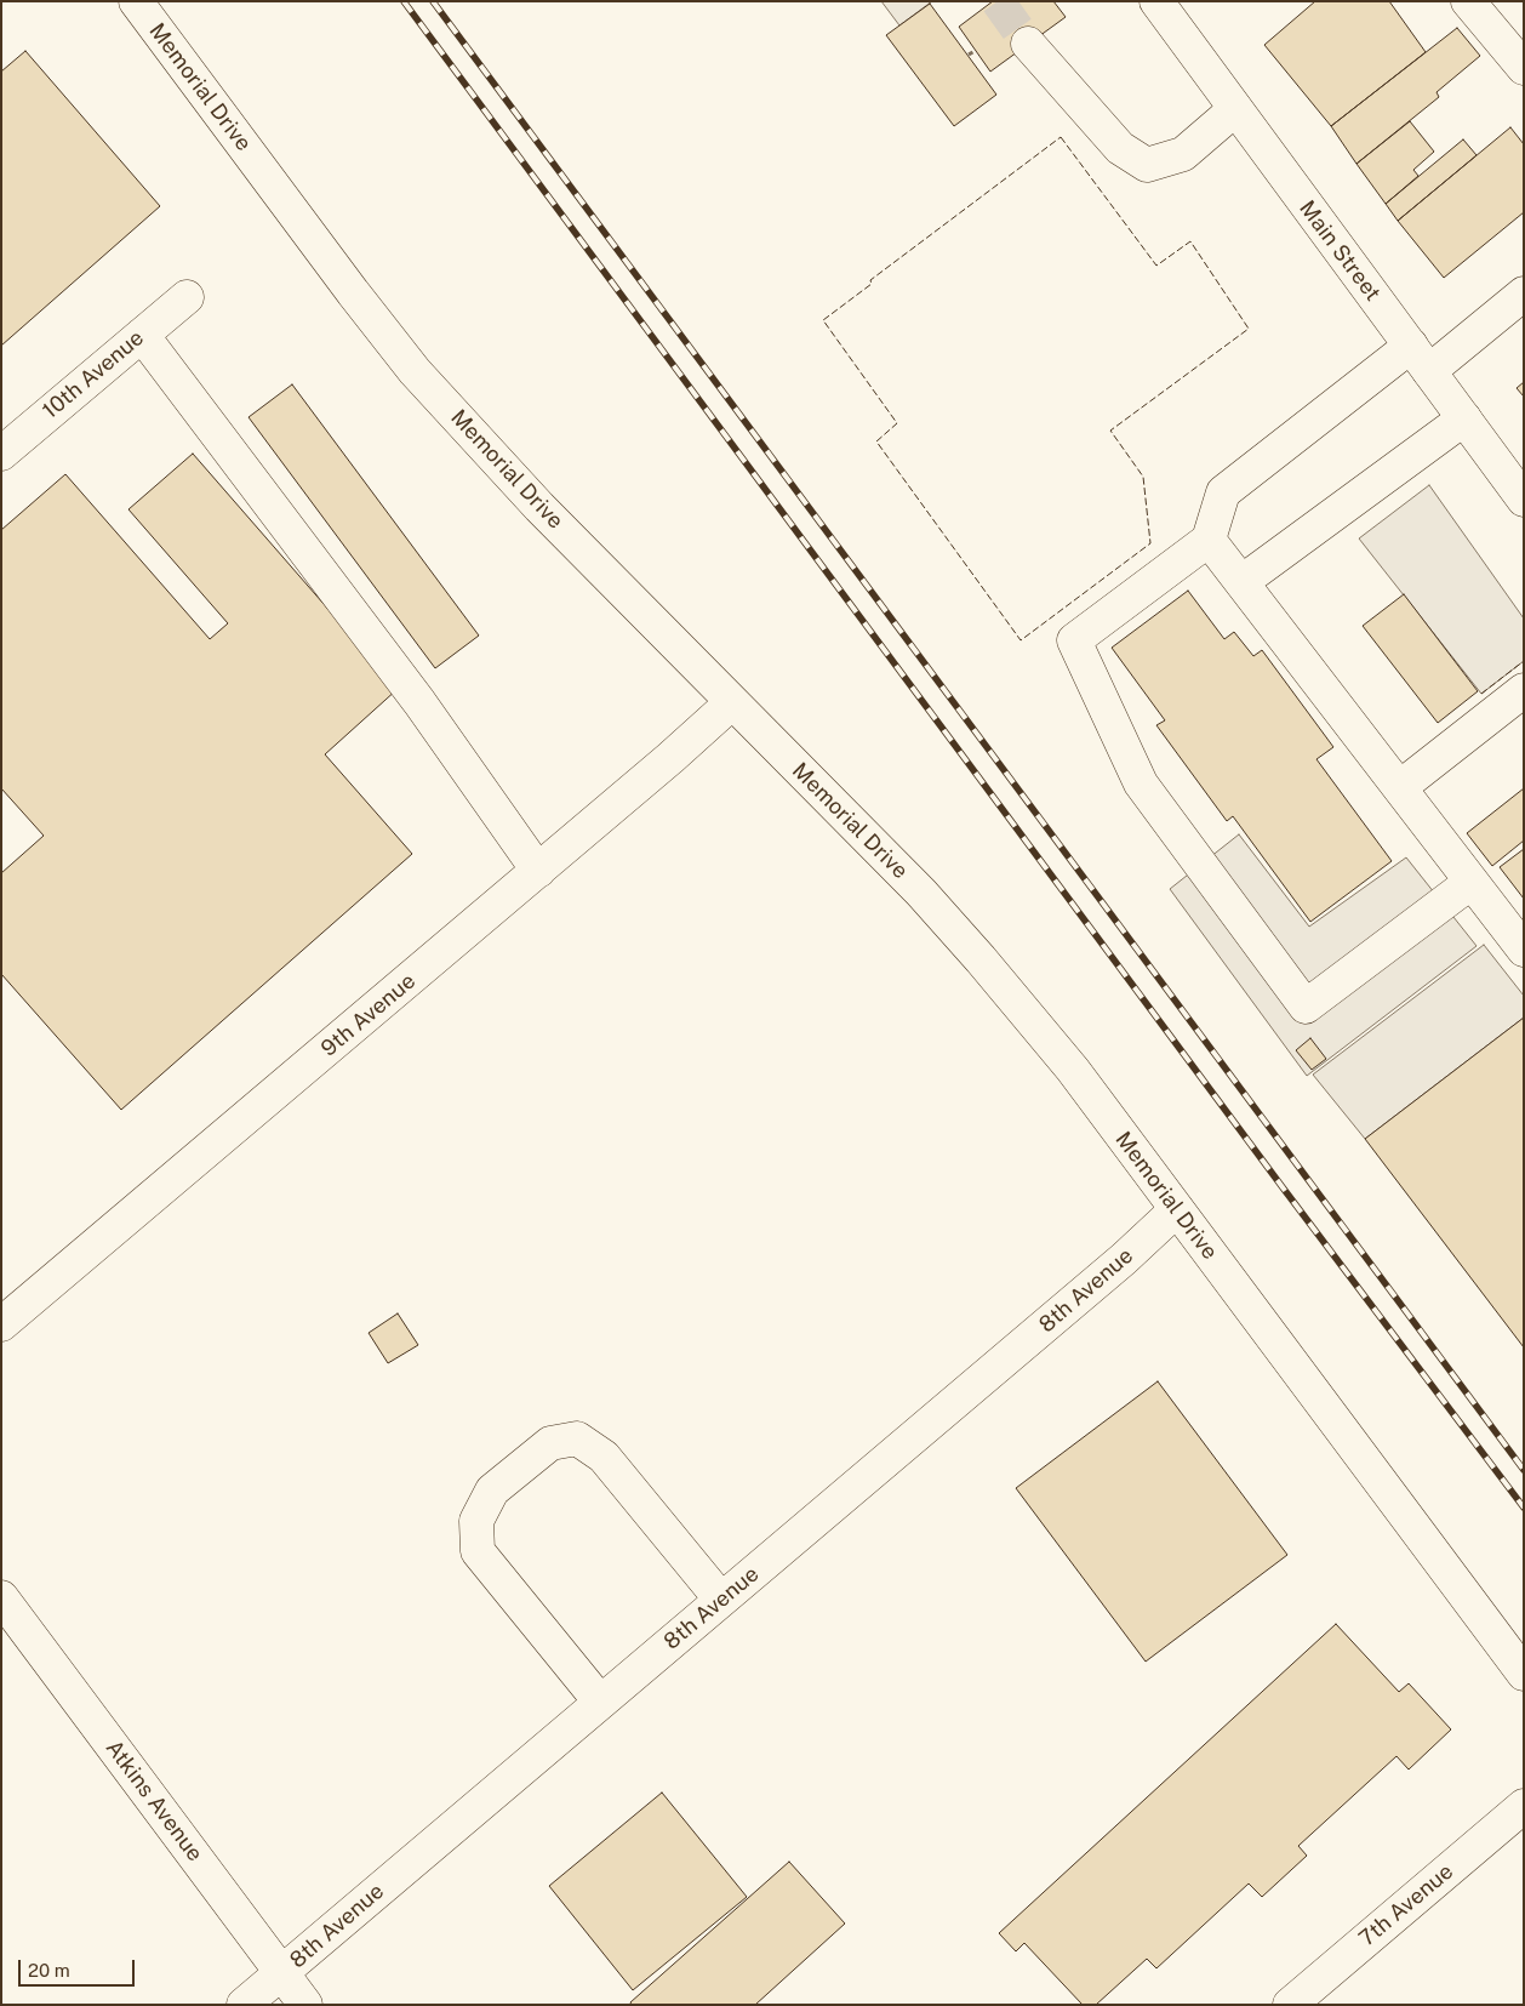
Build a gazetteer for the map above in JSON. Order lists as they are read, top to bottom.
{
  "streets": {
    "street": [
      "Memorial Drive",
      "Main Street",
      "10th Avenue",
      "9th Avenue",
      "8th Avenue",
      "Atkins Avenue",
      "7th Avenue"
    ]
  },
  "crossings": [
    ["Memorial Drive", "9th Avenue"],
    ["Memorial Drive", "8th Avenue"],
    ["8th Avenue", "Atkins Avenue"]
  ],
  "scale_bar": "20 m"
}
